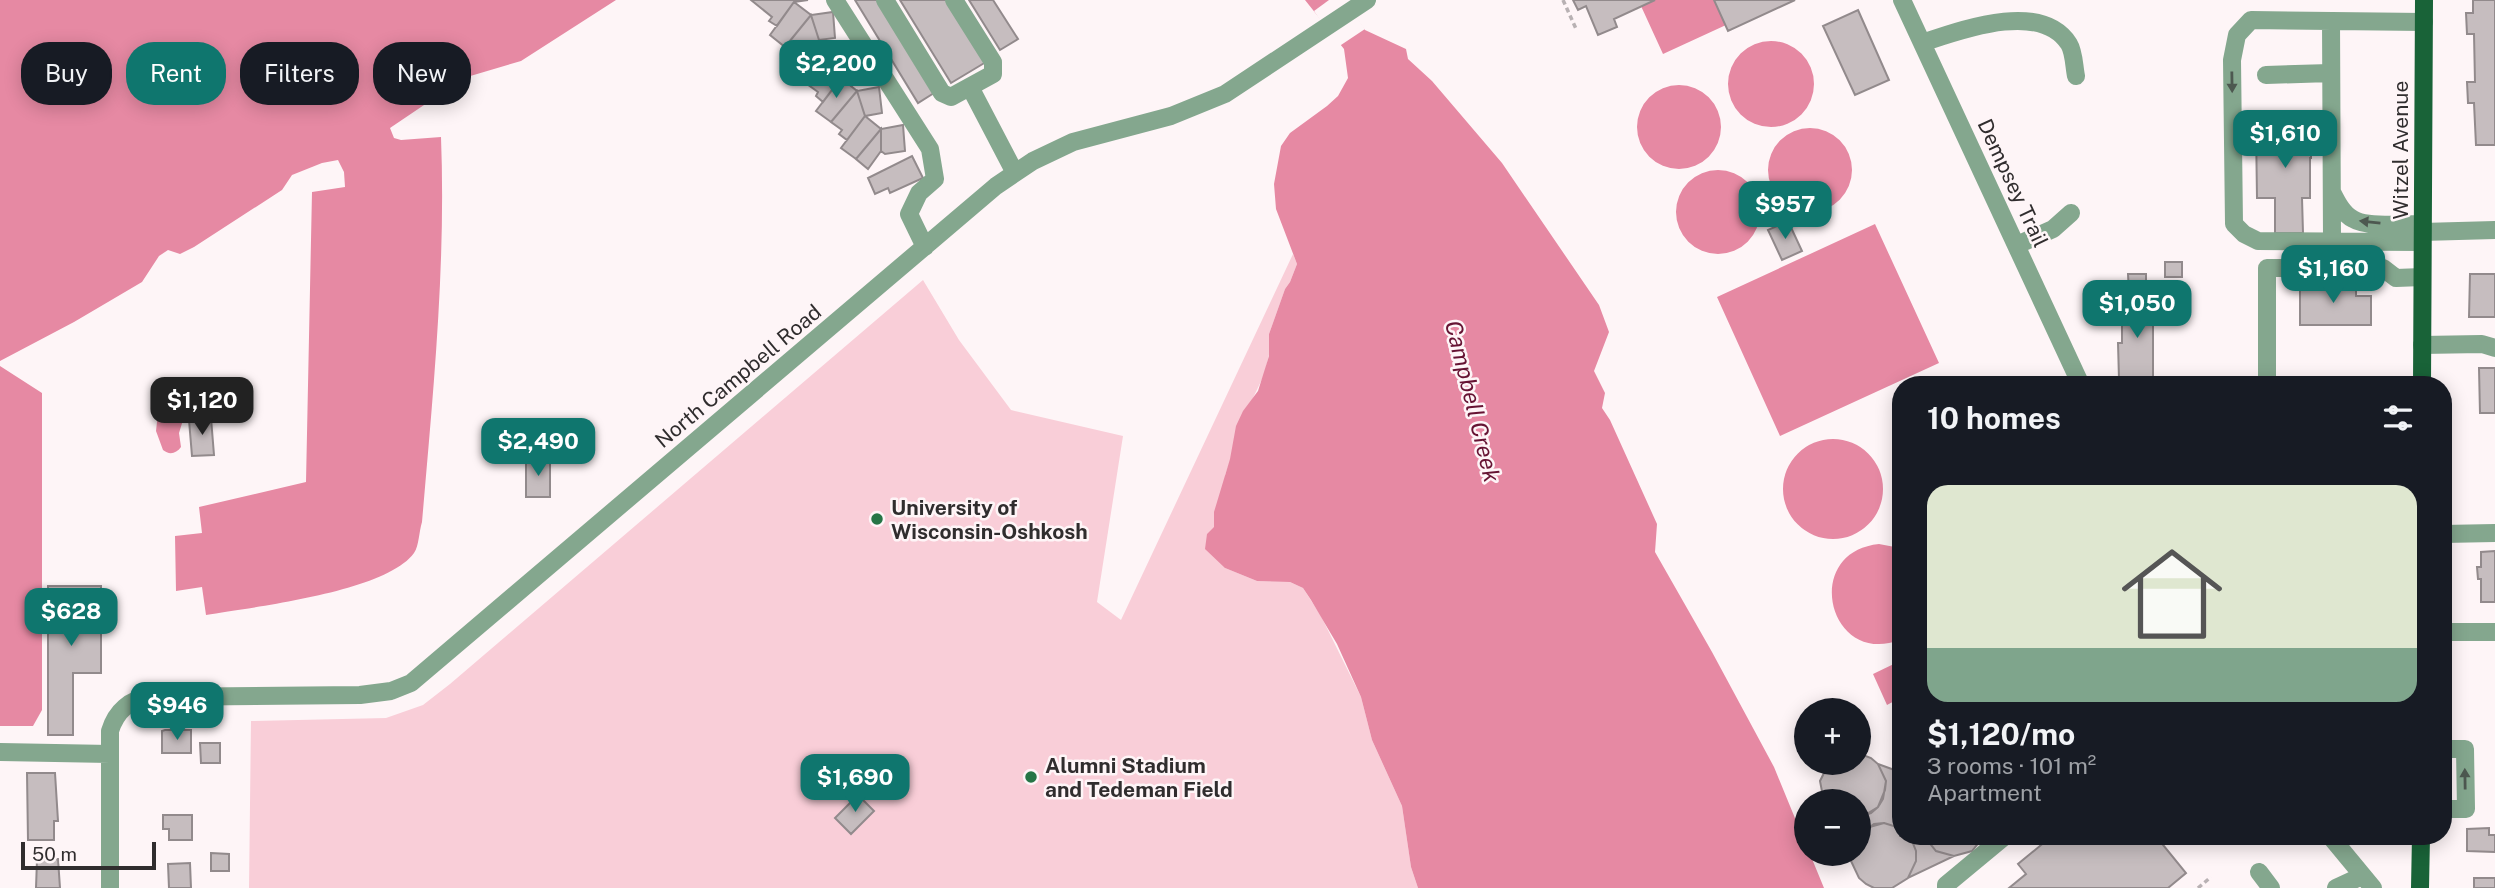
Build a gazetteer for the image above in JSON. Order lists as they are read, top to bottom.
{
  "streets": {
    "main road": ["Witzel Avenue"],
    "street": ["Dempsey Trail", "North Campbell Road"]
  },
  "water": ["Campbell Creek"],
  "places": ["University of Wisconsin-Oshkosh", "Alumni Stadium and Tedeman Field"],
  "scale_bar": "50 m",
  "page": {
    "price": [
      "$2,200",
      "$1,610",
      "$957",
      "$1,160",
      "$1,050",
      "$1,120",
      "$2,490",
      "$628",
      "$946",
      "$1,690"
    ],
    "chip": [
      "Buy",
      "Rent",
      "Filters",
      "New"
    ],
    "heading": "10 homes",
    "list": [
      {
        "name": "$1,120/mo",
        "note": "3 rooms · 101 m² · Apartment"
      }
    ],
    "map_buttons": ["+", "−"],
    "scale": "50 m"
  }
}
